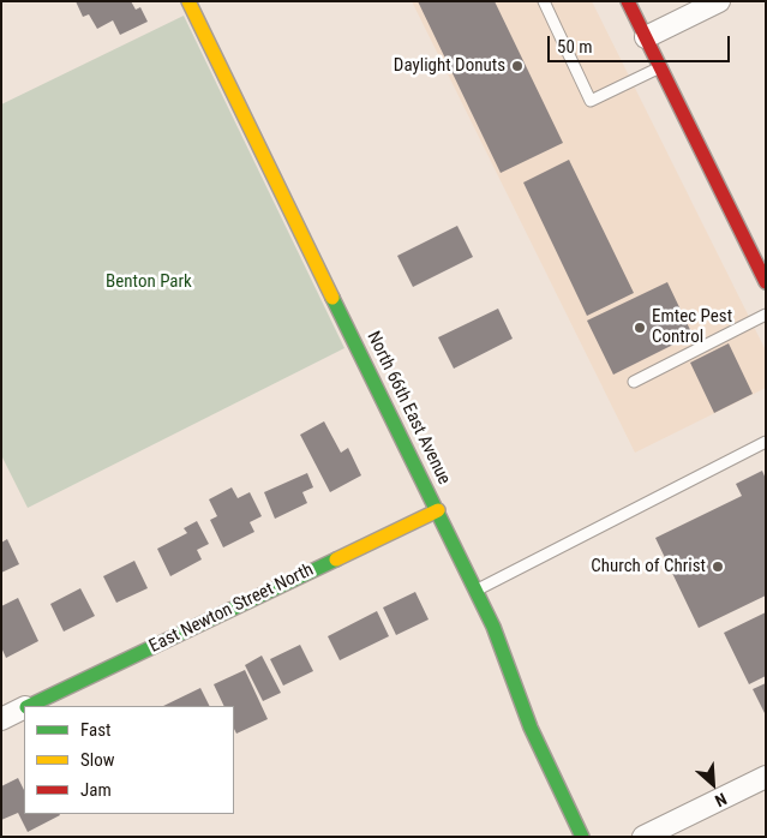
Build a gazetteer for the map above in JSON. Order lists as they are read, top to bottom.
{
  "streets": {
    "street": ["North 66th East Avenue", "East Newton Street North"]
  },
  "crossings": [
    ["North 66th East Avenue", "East Newton Street North"]
  ],
  "parks": ["Benton Park"],
  "places": ["Daylight Donuts", "Emtec Pest Control", "Church of Christ"],
  "legend": ["Fast", "Slow", "Jam"],
  "scale_bar": "50 m",
  "north": "bottom right"
}
